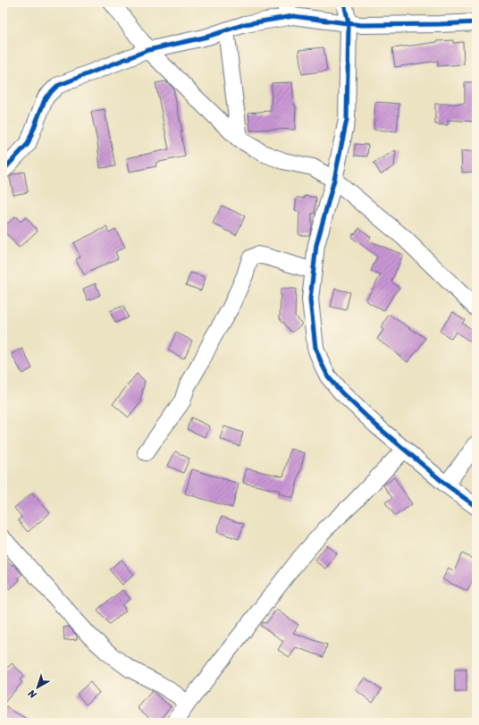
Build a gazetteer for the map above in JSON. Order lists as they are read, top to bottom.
{
  "north": "bottom left"
}
